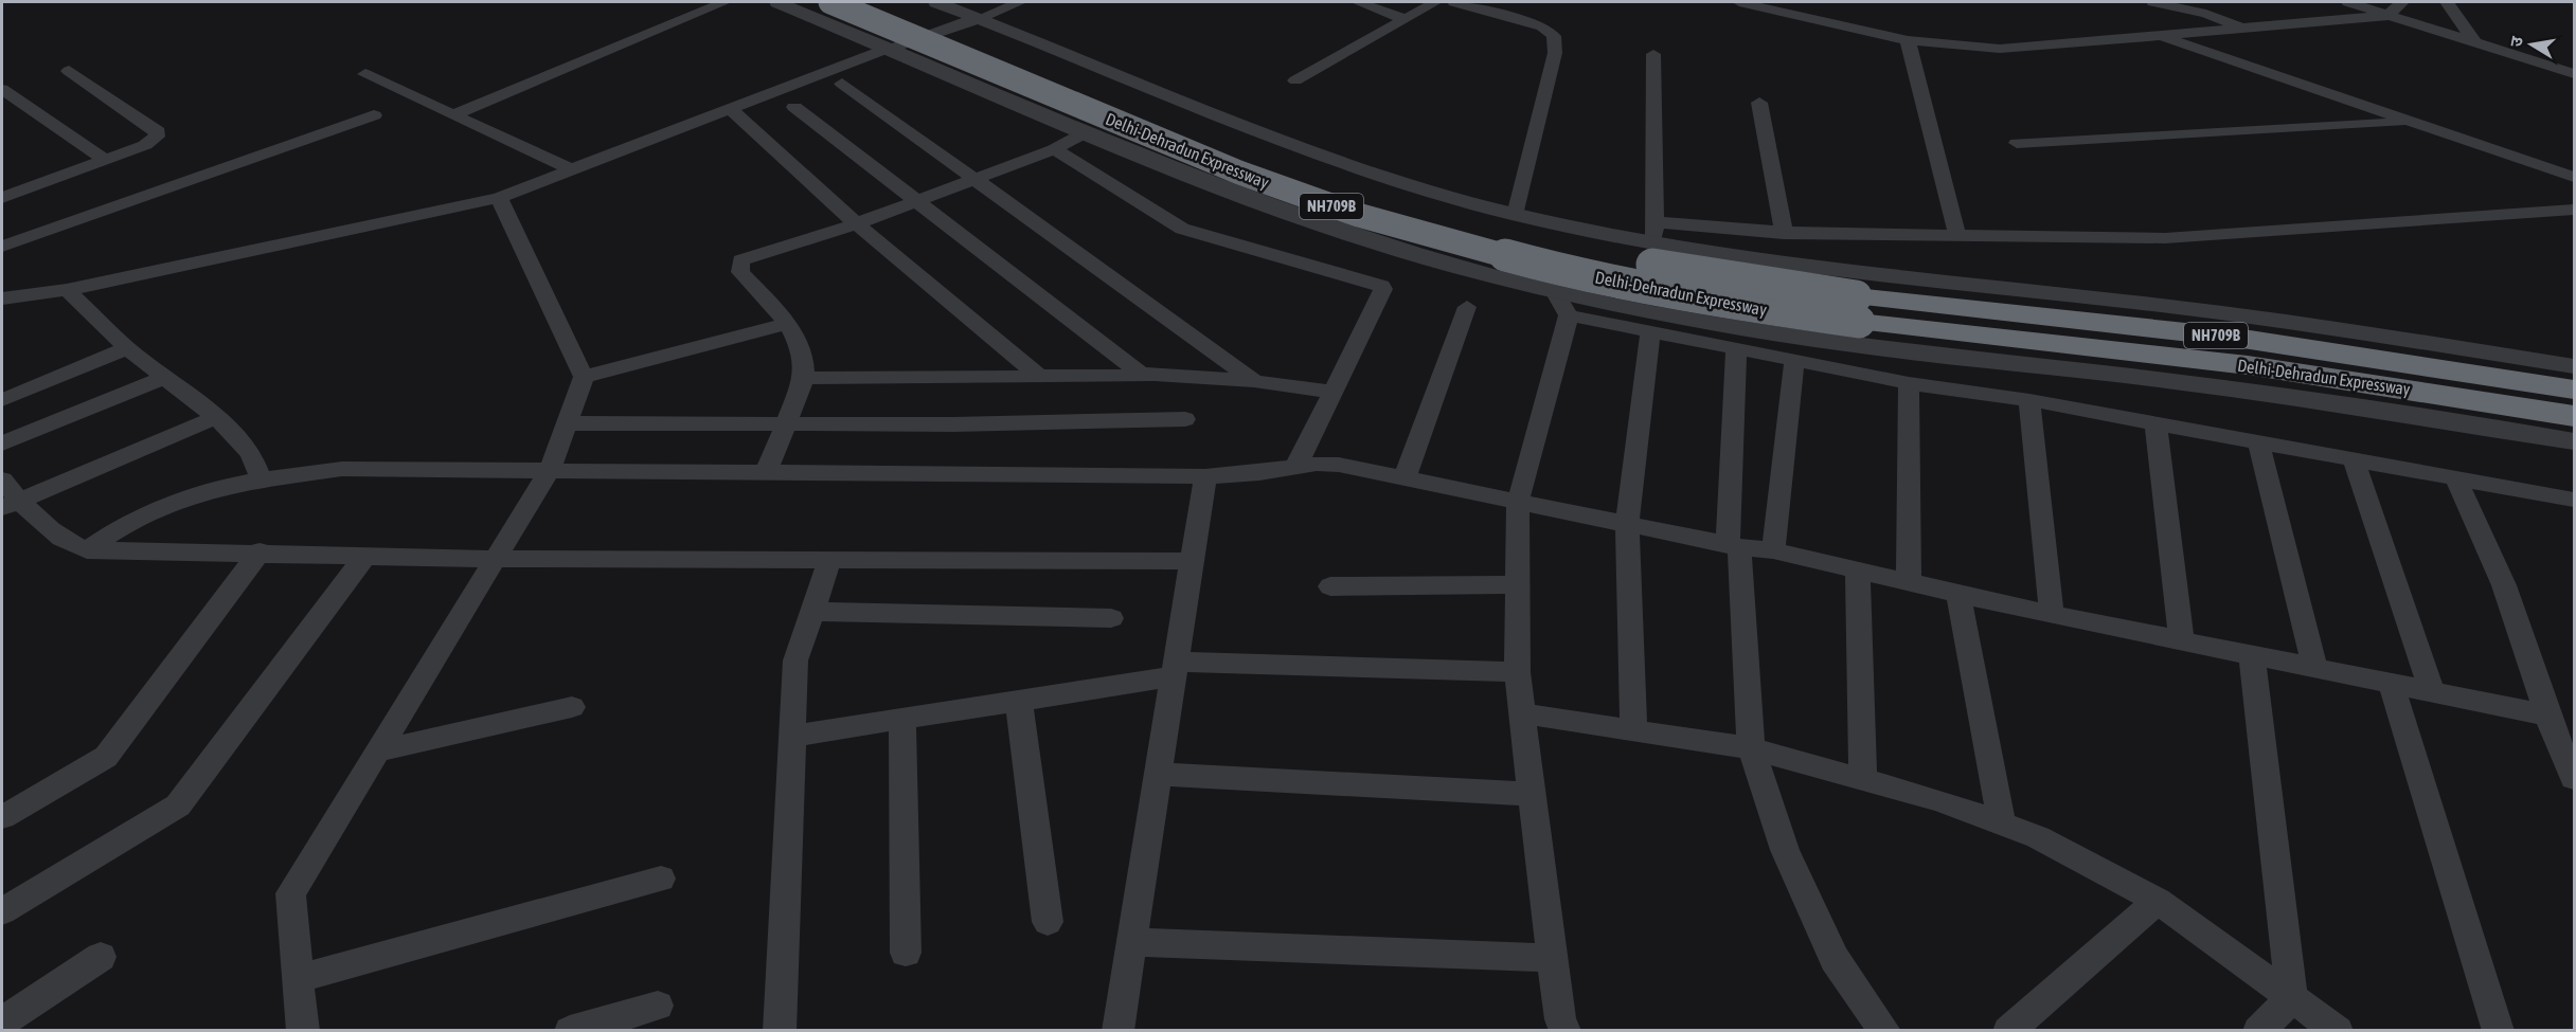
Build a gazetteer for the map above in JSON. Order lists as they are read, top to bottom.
{
  "streets": {
    "highway": ["Delhi-Dehradun Expressway", "NH709B"]
  },
  "north": "left"
}
